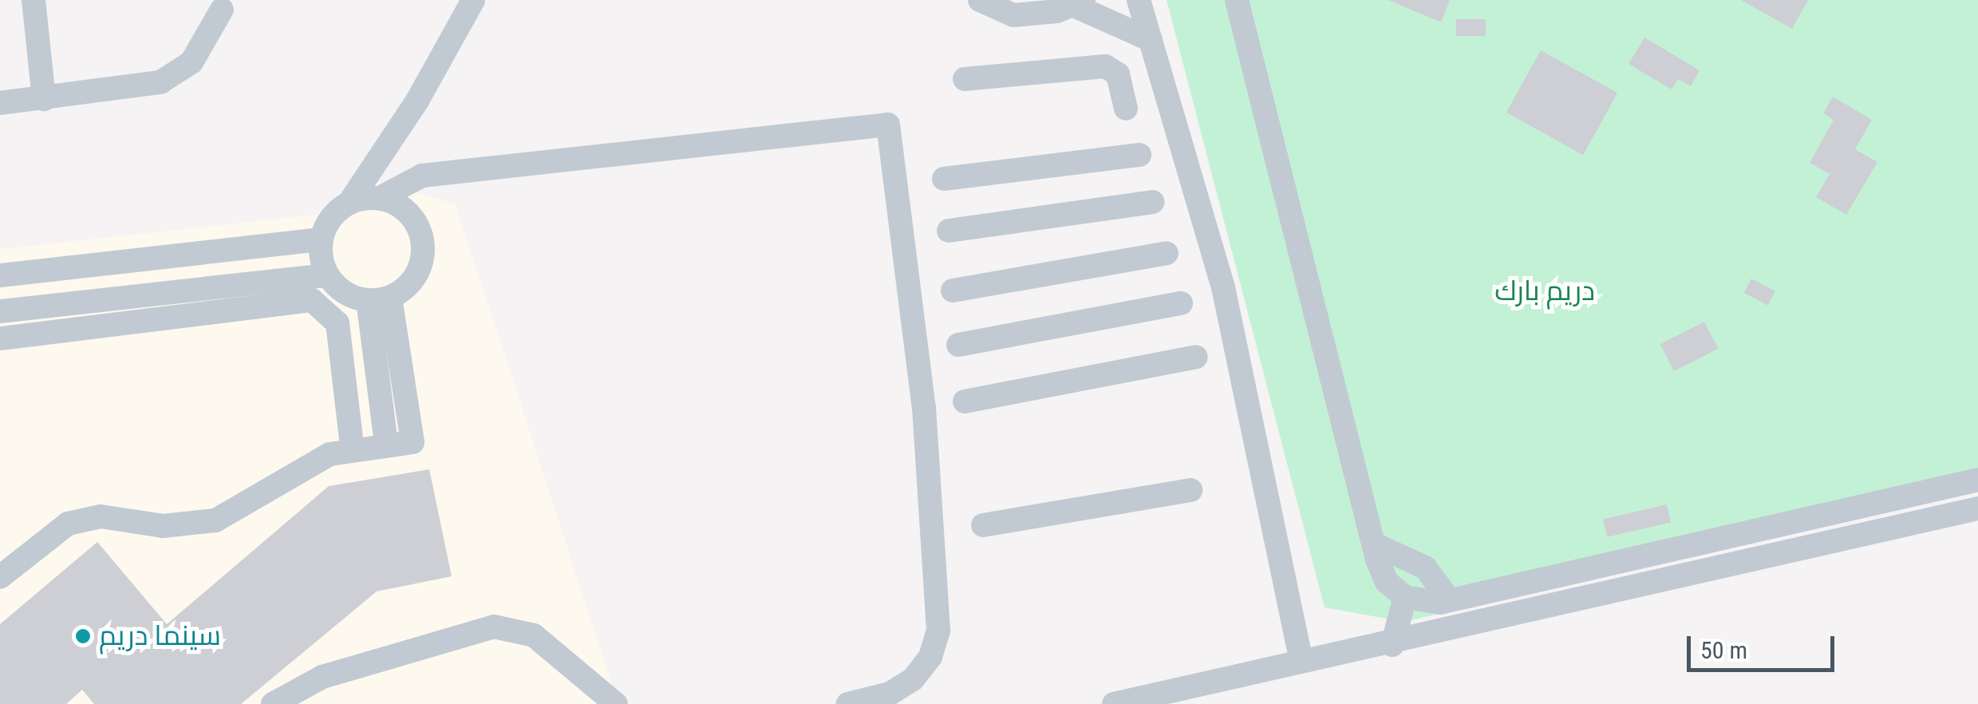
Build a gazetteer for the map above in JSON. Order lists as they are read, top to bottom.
{
  "parks": ["دريم بارك"],
  "places": ["سينما دريم"],
  "scale_bar": "50 m"
}
